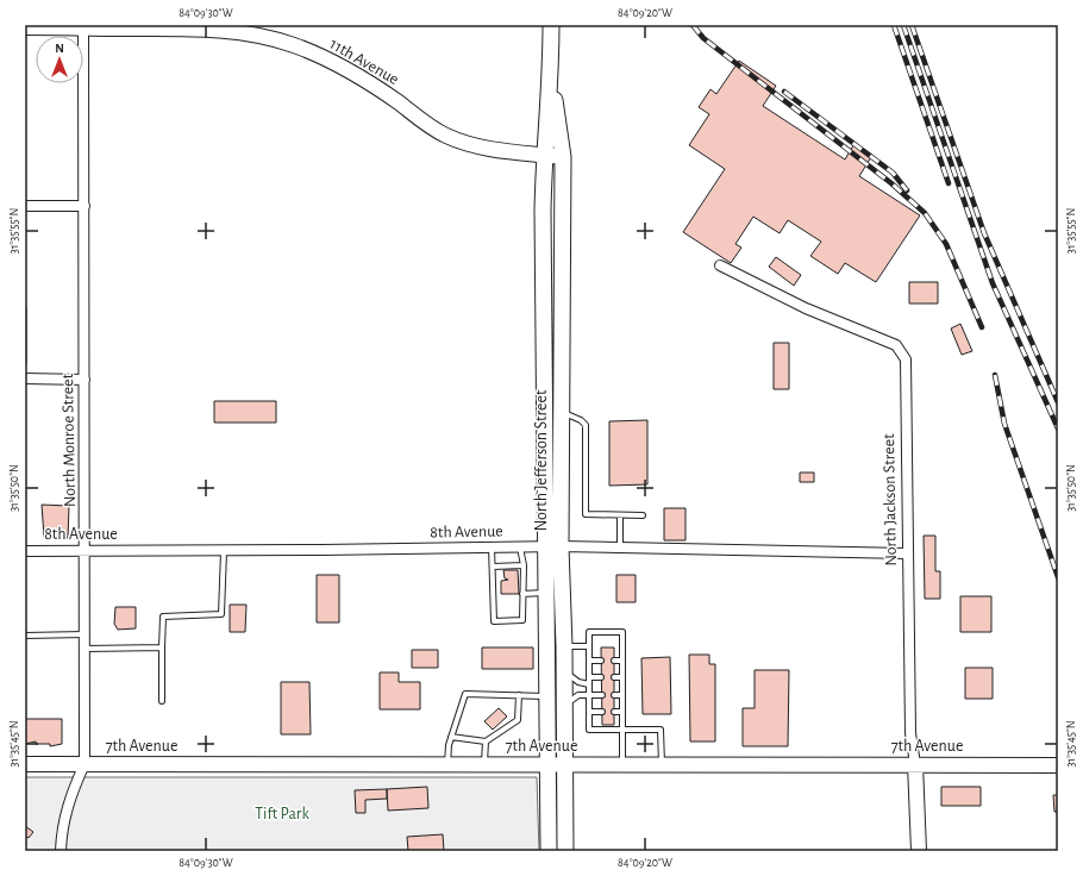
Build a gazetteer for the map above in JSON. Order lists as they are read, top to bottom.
{
  "streets": {
    "main road": ["North Jefferson Street"],
    "street": [
      "11th Avenue",
      "North Monroe Street",
      "North Jackson Street",
      "8th Avenue",
      "7th Avenue"
    ]
  },
  "crossings": [
    ["11th Avenue", "North Monroe Street"],
    ["11th Avenue", "North Jefferson Street"],
    ["North Monroe Street", "8th Avenue"],
    ["North Monroe Street", "7th Avenue"],
    ["North Jefferson Street", "8th Avenue"],
    ["North Jefferson Street", "7th Avenue"],
    ["North Jackson Street", "8th Avenue"],
    ["North Jackson Street", "7th Avenue"]
  ],
  "parks": ["Tift Park"],
  "north": "top",
  "coordinates": [
    "84°09'30\"W",
    "84°09'20\"W",
    "31°35'55\"N",
    "31°35'50\"N",
    "31°35'45\"N"
  ]
}
